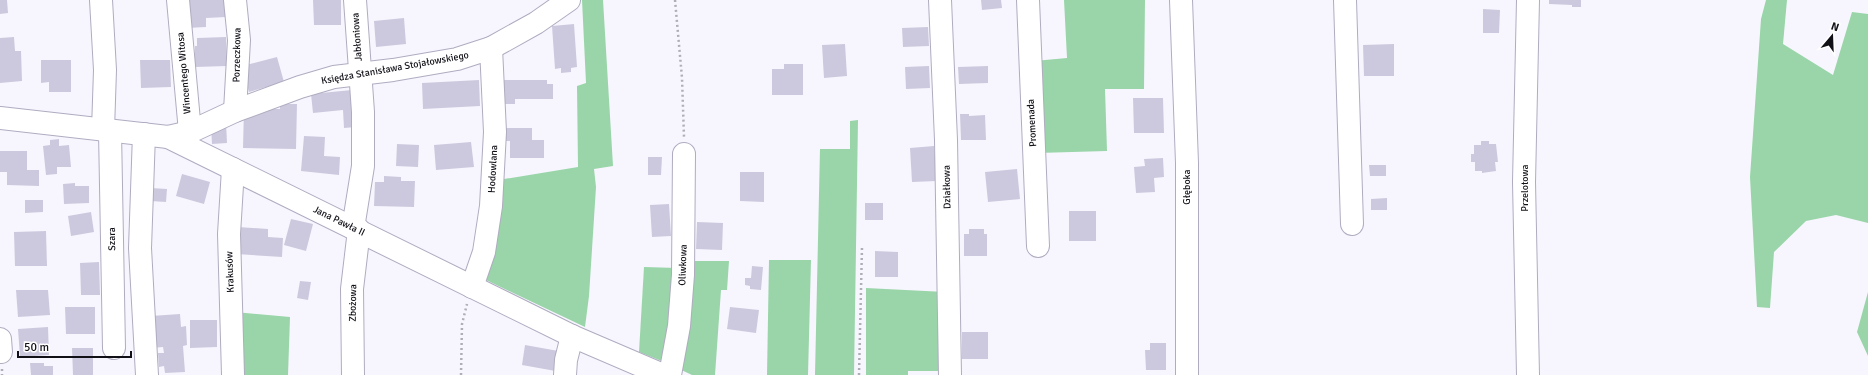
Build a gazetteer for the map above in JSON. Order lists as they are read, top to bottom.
{
  "streets": {
    "street": [
      "Jabłoniowa",
      "Porzeczkowa",
      "Księdza Stanisława Stojałowskiego",
      "Wincentego Witosa",
      "Promenada",
      "Hodowlana",
      "Działkowa",
      "Głęboka",
      "Przelotowa",
      "Jana Pawła II",
      "Szara",
      "Oliwkowa",
      "Krakusów",
      "Zbożowa"
    ]
  },
  "crossings": [
    ["Jabłoniowa", "Księdza Stanisława Stojałowskiego"],
    ["Jabłoniowa", "Jana Pawła II"],
    ["Jabłoniowa", "Zbożowa"],
    ["Porzeczkowa", "Księdza Stanisława Stojałowskiego"],
    ["Księdza Stanisława Stojałowskiego", "Wincentego Witosa"],
    ["Księdza Stanisława Stojałowskiego", "Hodowlana"],
    ["Księdza Stanisława Stojałowskiego", "Jana Pawła II"],
    ["Wincentego Witosa", "Jana Pawła II"],
    ["Hodowlana", "Jana Pawła II"],
    ["Jana Pawła II", "Szara"],
    ["Jana Pawła II", "Krakusów"],
    ["Jana Pawła II", "Zbożowa"]
  ],
  "scale_bar": "50 m",
  "north": "top"
}
